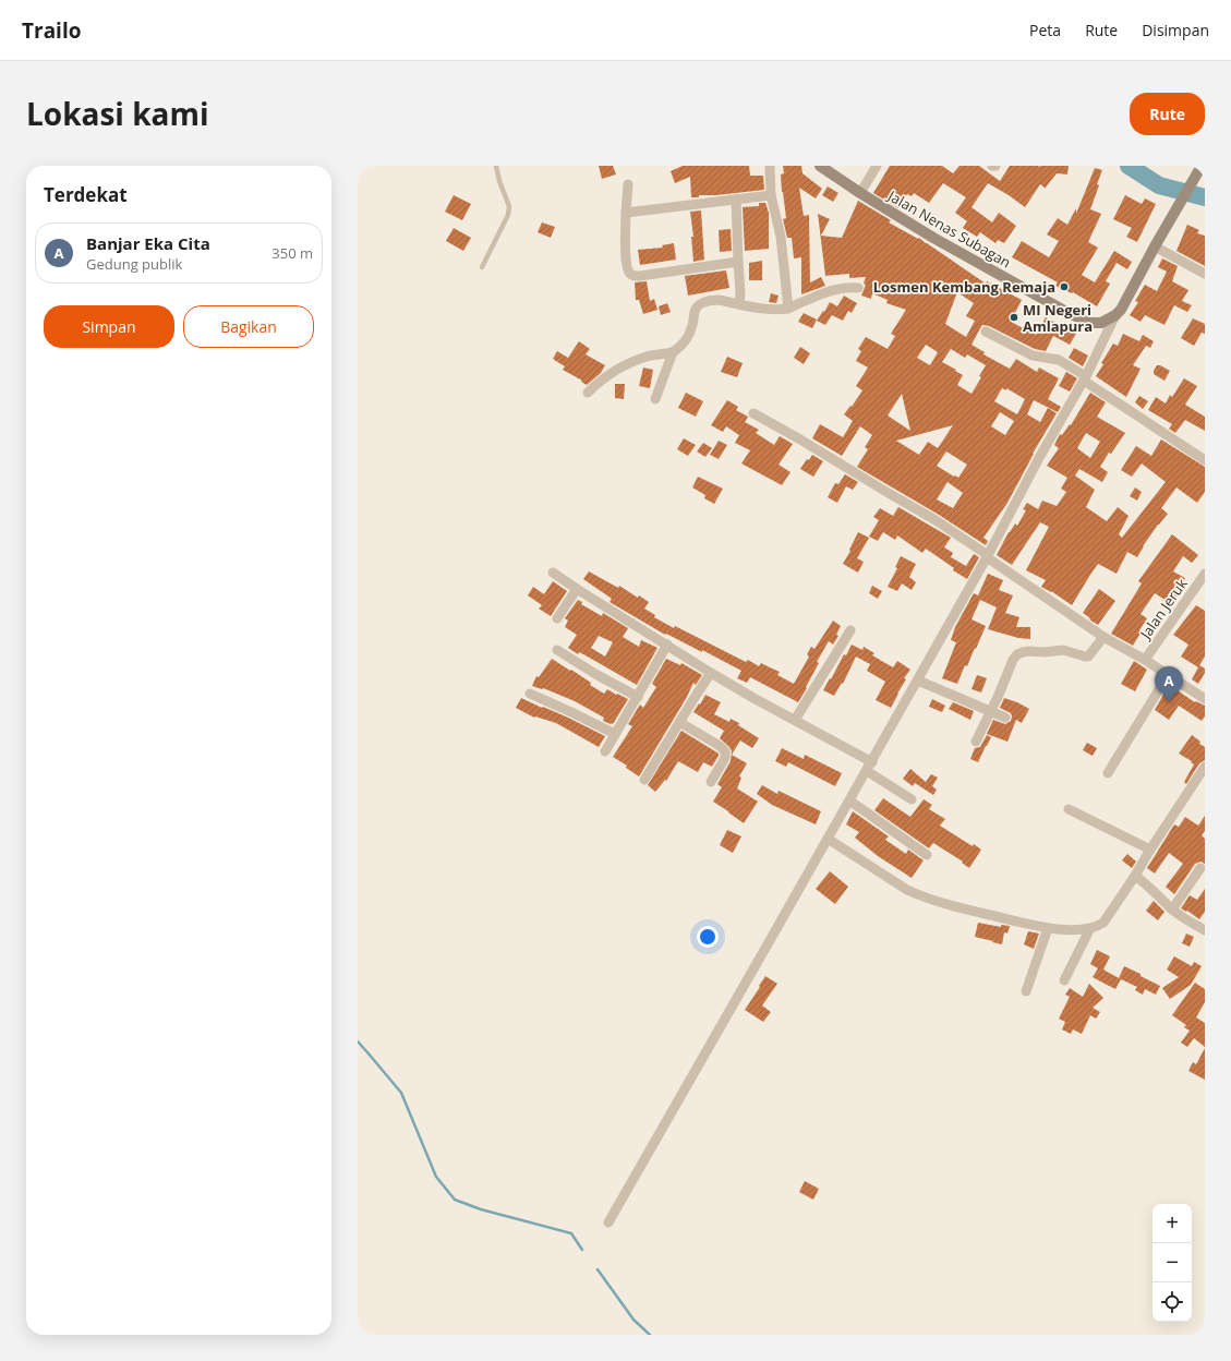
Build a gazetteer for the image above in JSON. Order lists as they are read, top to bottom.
{
  "streets": {
    "main road": ["Jalan Nenas Subagan"],
    "street": ["Jalan Jeruk"]
  },
  "places": ["Losmen Kembang Remaja", "MI Negeri Amlapura"],
  "page": {
    "header": "Trailo",
    "nav": ["Peta", "Rute", "Disimpan"],
    "title": "Lokasi kami",
    "buttons": [
      "Rute",
      ["Simpan", "Bagikan"]
    ],
    "heading": "Terdekat",
    "list": [
      {
        "mark": "A",
        "name": "Banjar Eka Cita",
        "note": "Gedung publik",
        "value": "350 m"
      }
    ],
    "pins": "A",
    "map_buttons": ["+", "−"]
  }
}
